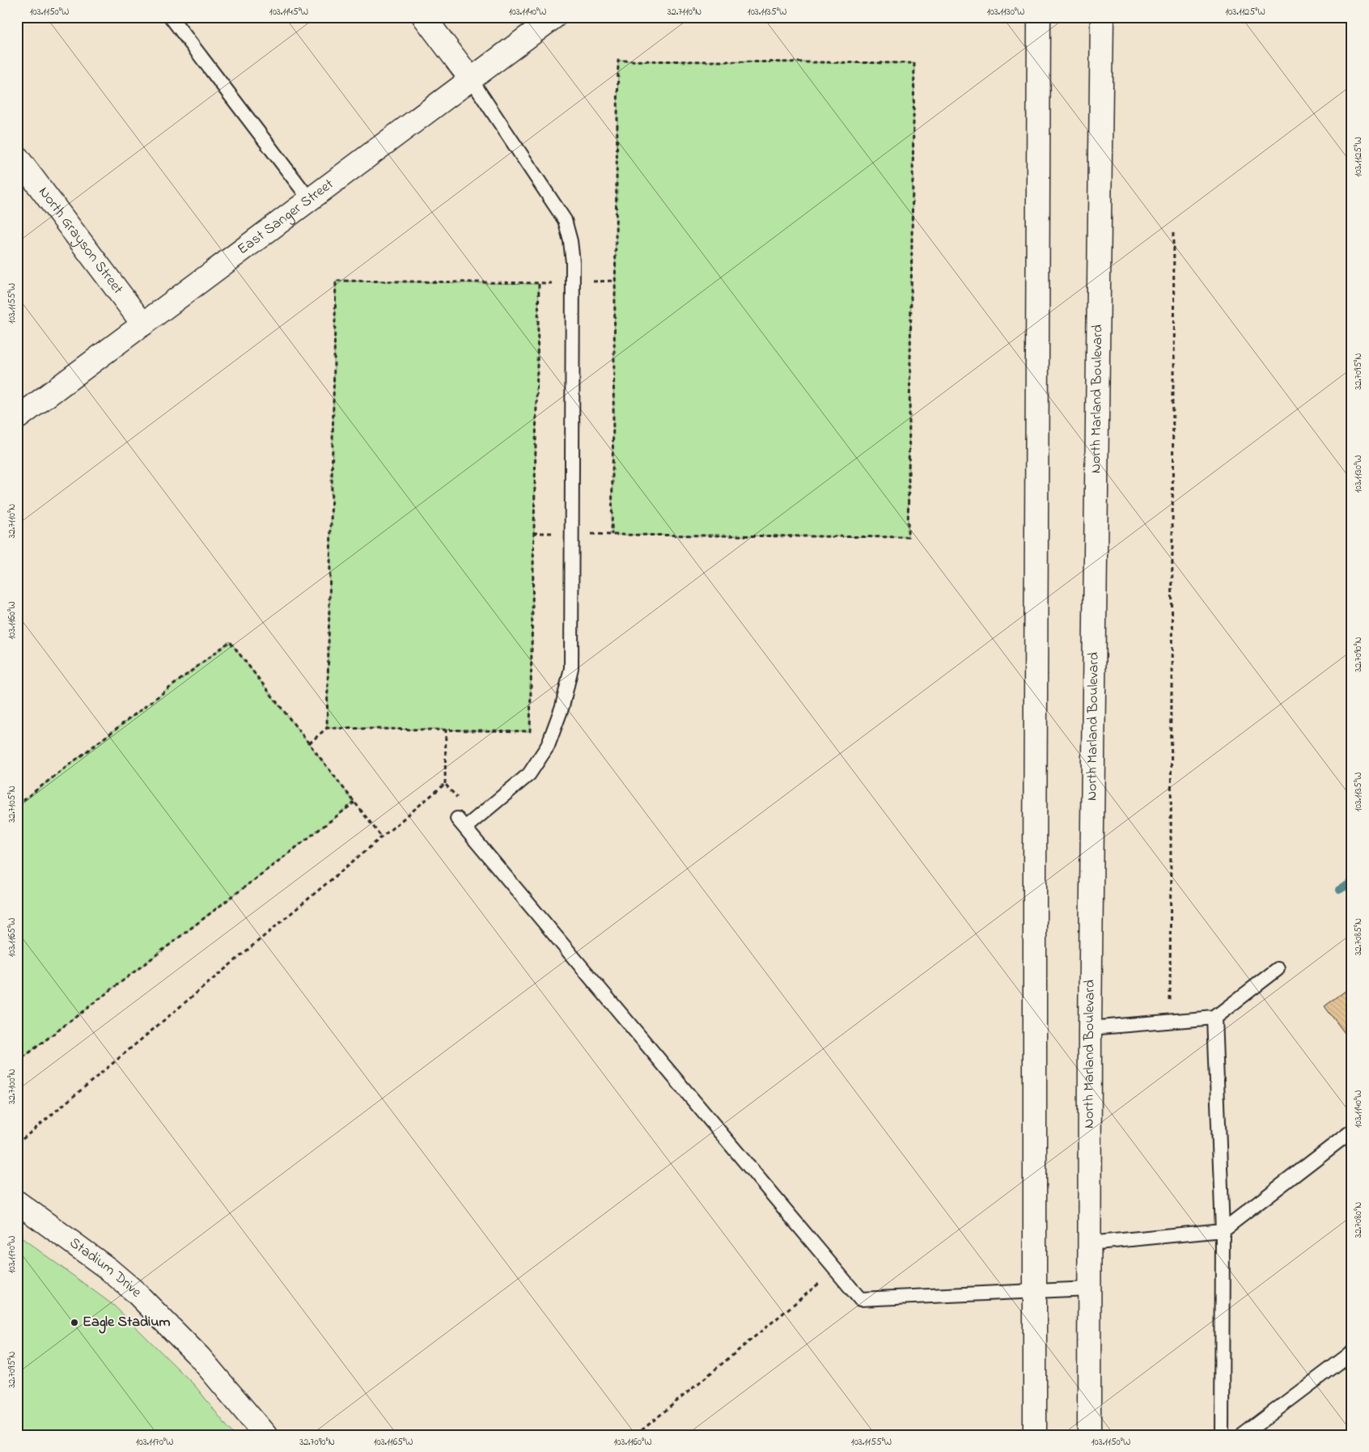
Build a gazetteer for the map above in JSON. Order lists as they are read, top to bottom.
{
  "streets": {
    "main road": [
      "East Sanger Street",
      "North Grayson Street",
      "North Marland Boulevard",
      "Stadium Drive"
    ]
  },
  "crossings": [
    ["East Sanger Street", "North Grayson Street"]
  ],
  "places": ["Eagle Stadium"],
  "coordinates": [
    "103.1150°W",
    "103.1145°W",
    "103.1140°W",
    "32.7110°N",
    "103.1135°W",
    "103.1130°W",
    "103.1125°W",
    "103.1155°W",
    "32.7095°N",
    "103.1160°W",
    "32.7090°N",
    "32.7105°N",
    "32.7085°N",
    "103.1165°W",
    "32.7100°N",
    "32.7080°N",
    "103.1170°W"
  ]
}
